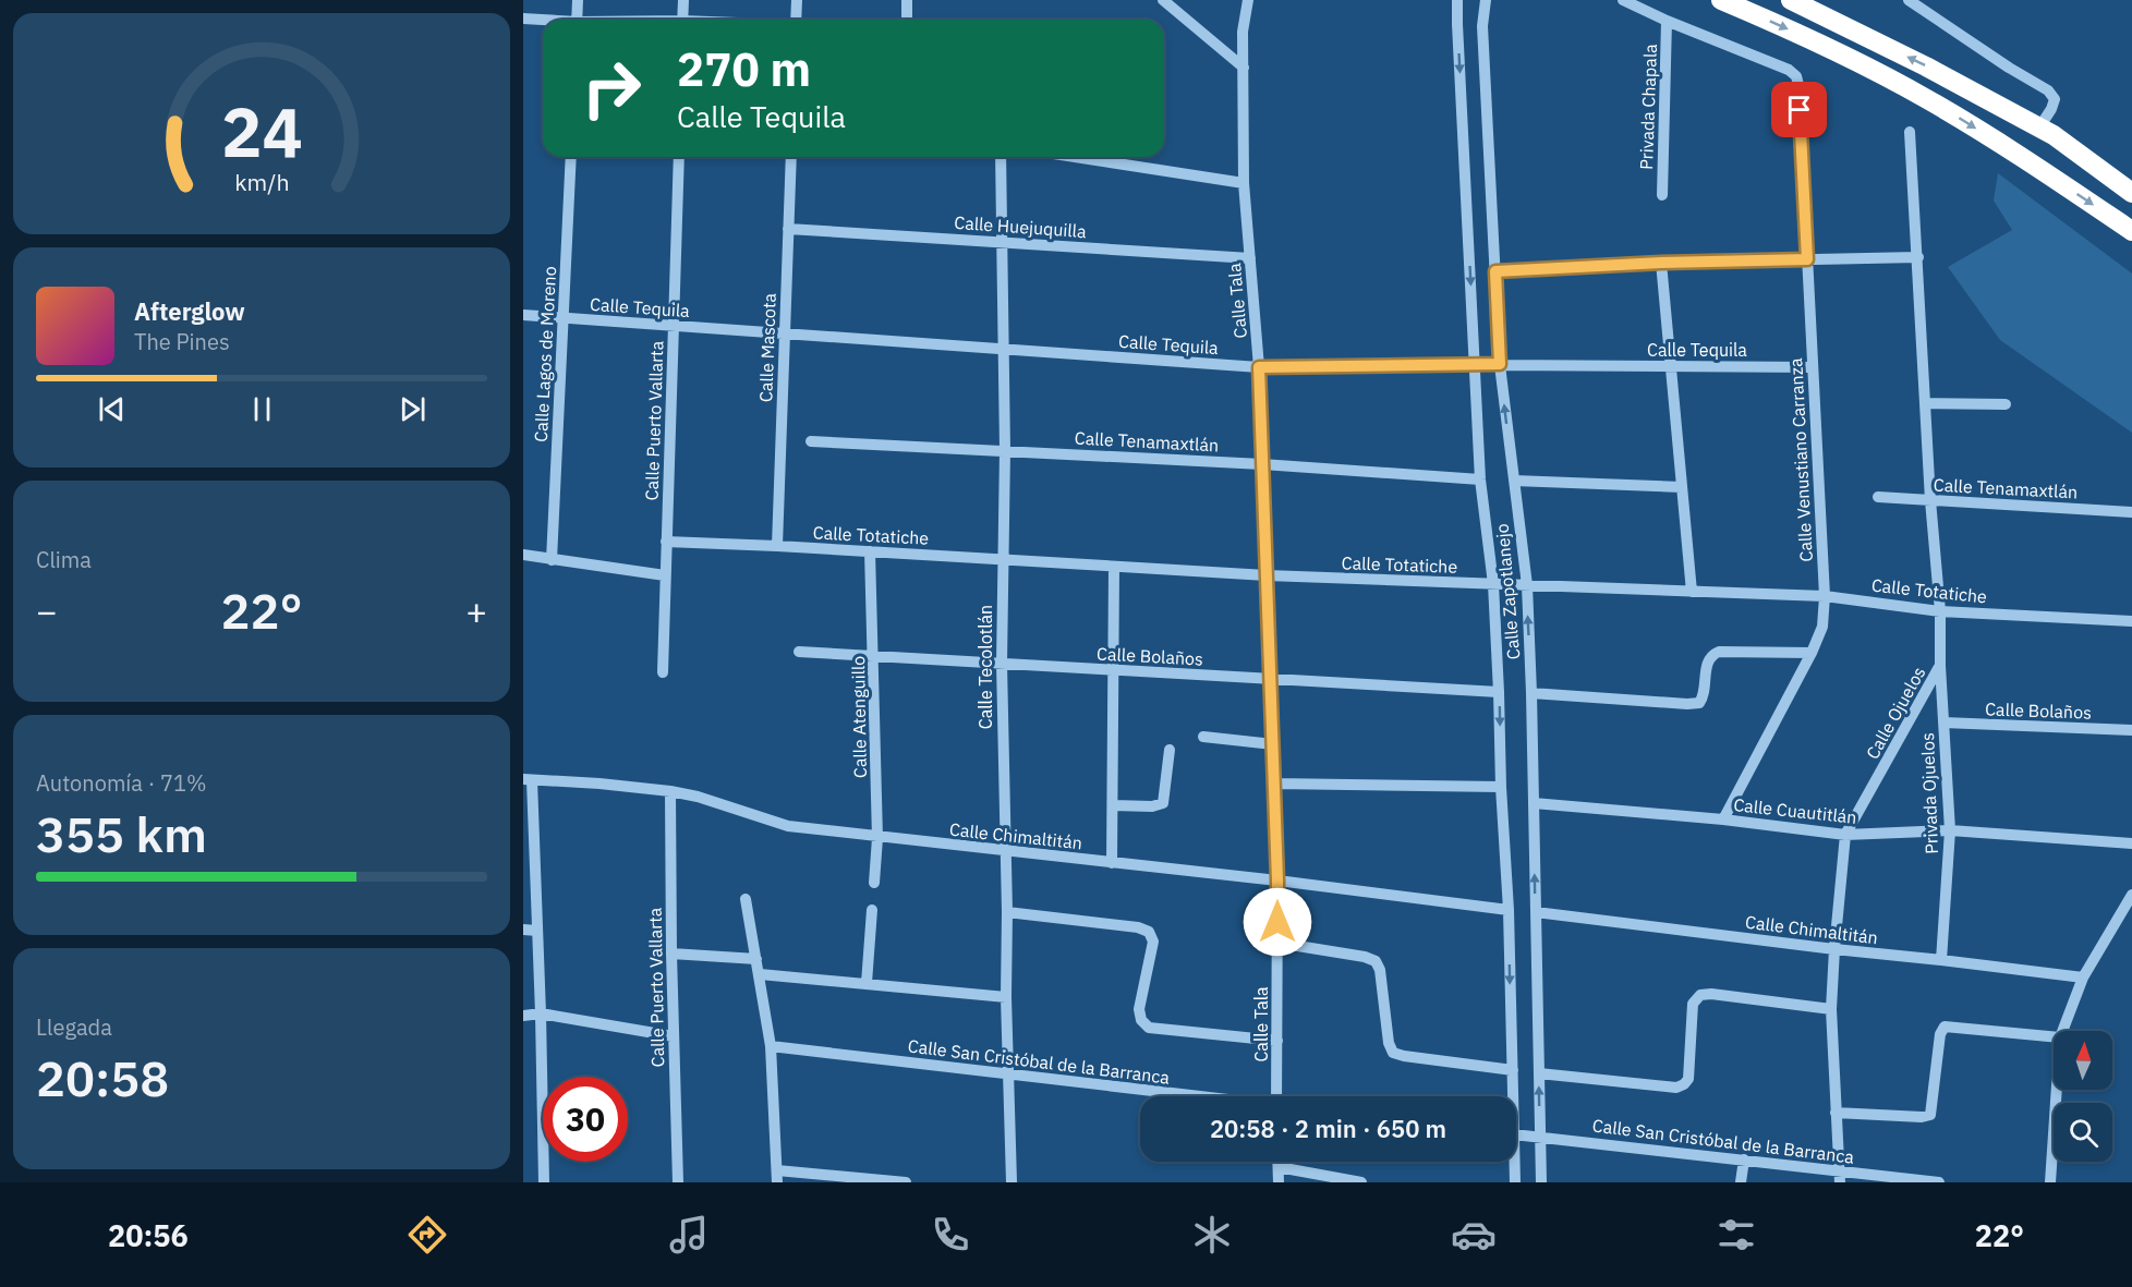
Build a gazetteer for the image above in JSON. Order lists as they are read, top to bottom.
{
  "streets": {
    "street": [
      "Privada Chapala",
      "Calle Huejuquilla",
      "Calle Tala",
      "Calle Tequila",
      "Calle Mascota",
      "Calle Lagos de Moreno",
      "Calle Puerto Vallarta",
      "Calle Tenamaxtlán",
      "Calle Venustiano Carranza",
      "Calle Totatiche",
      "Calle Zapotlanejo",
      "Calle Bolaños",
      "Calle Tecolotlán",
      "Calle Ojuelos",
      "Calle Atenguillo",
      "Privada Ojuelos",
      "Calle Cuautitlán",
      "Calle Chimaltitán",
      "Calle San Cristóbal de la Barranca"
    ]
  },
  "crossings": [
    ["Privada Chapala", "Calle Venustiano Carranza"],
    ["Calle Huejuquilla", "Calle Tala"],
    ["Calle Huejuquilla", "Calle Mascota"],
    ["Calle Huejuquilla", "Calle Tecolotlán"],
    ["Calle Tala", "Calle Tequila"],
    ["Calle Tala", "Calle Tenamaxtlán"],
    ["Calle Tala", "Calle Totatiche"],
    ["Calle Tala", "Calle Bolaños"],
    ["Calle Tala", "Calle Chimaltitán"],
    ["Calle Tequila", "Calle Mascota"],
    ["Calle Tequila", "Calle Lagos de Moreno"],
    ["Calle Tequila", "Calle Puerto Vallarta"],
    ["Calle Tequila", "Calle Venustiano Carranza"],
    ["Calle Tequila", "Calle Zapotlanejo"],
    ["Calle Tequila", "Calle Tecolotlán"],
    ["Calle Mascota", "Calle Totatiche"],
    ["Calle Puerto Vallarta", "Calle Totatiche"],
    ["Calle Puerto Vallarta", "Calle Chimaltitán"],
    ["Calle Tenamaxtlán", "Calle Zapotlanejo"],
    ["Calle Tenamaxtlán", "Calle Tecolotlán"],
    ["Calle Tenamaxtlán", "Calle Ojuelos"],
    ["Calle Venustiano Carranza", "Calle Totatiche"],
    ["Calle Venustiano Carranza", "Calle Cuautitlán"],
    ["Calle Totatiche", "Calle Zapotlanejo"],
    ["Calle Totatiche", "Calle Tecolotlán"],
    ["Calle Totatiche", "Calle Ojuelos"],
    ["Calle Totatiche", "Calle Atenguillo"],
    ["Calle Zapotlanejo", "Calle Bolaños"],
    ["Calle Zapotlanejo", "Calle Cuautitlán"],
    ["Calle Zapotlanejo", "Calle Chimaltitán"],
    ["Calle Zapotlanejo", "Calle San Cristóbal de la Barranca"],
    ["Calle Bolaños", "Calle Tecolotlán"],
    ["Calle Bolaños", "Calle Atenguillo"],
    ["Calle Bolaños", "Privada Ojuelos"],
    ["Calle Tecolotlán", "Calle Chimaltitán"],
    ["Calle Tecolotlán", "Calle San Cristóbal de la Barranca"],
    ["Calle Ojuelos", "Privada Ojuelos"],
    ["Calle Ojuelos", "Calle Cuautitlán"],
    ["Calle Ojuelos", "Calle Chimaltitán"],
    ["Calle Ojuelos", "Calle San Cristóbal de la Barranca"],
    ["Calle Atenguillo", "Calle Chimaltitán"],
    ["Privada Ojuelos", "Calle Cuautitlán"],
    ["Privada Ojuelos", "Calle Chimaltitán"]
  ],
  "north": "top",
  "page": {
    "turn": ["270 m", "Calle Tequila"],
    "song": ["Afterglow", "The Pines"],
    "tile": [
      "Clima",
      ["Autonomía · 71%", "355 km"],
      ["Llegada", "20:58"]
    ],
    "heat": ["−", "22°", "+"],
    "limit": "30",
    "trip": "20:58 · 2 min · 650 m",
    "tabs": ["20:56", "22°"],
    "gauge": ["24", "km/h"]
  }
}
